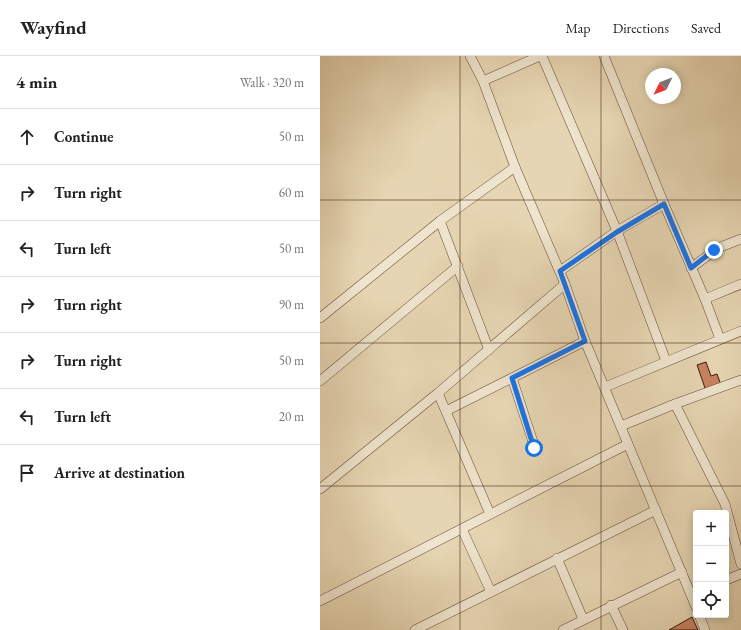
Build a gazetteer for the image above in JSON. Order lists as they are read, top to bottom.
{
  "north": "bottom left",
  "page": {
    "header": "Wayfind",
    "nav": ["Map", "Directions", "Saved"],
    "heading": ["4 min", "Walk · 320 m"],
    "list": [
      ["Continue", "50 m"],
      ["Turn right", "60 m"],
      ["Turn left", "50 m"],
      ["Turn right", "90 m"],
      ["Turn right", "50 m"],
      ["Turn left", "20 m"],
      "Arrive at destination"
    ],
    "map_buttons": ["+", "−"]
  }
}
